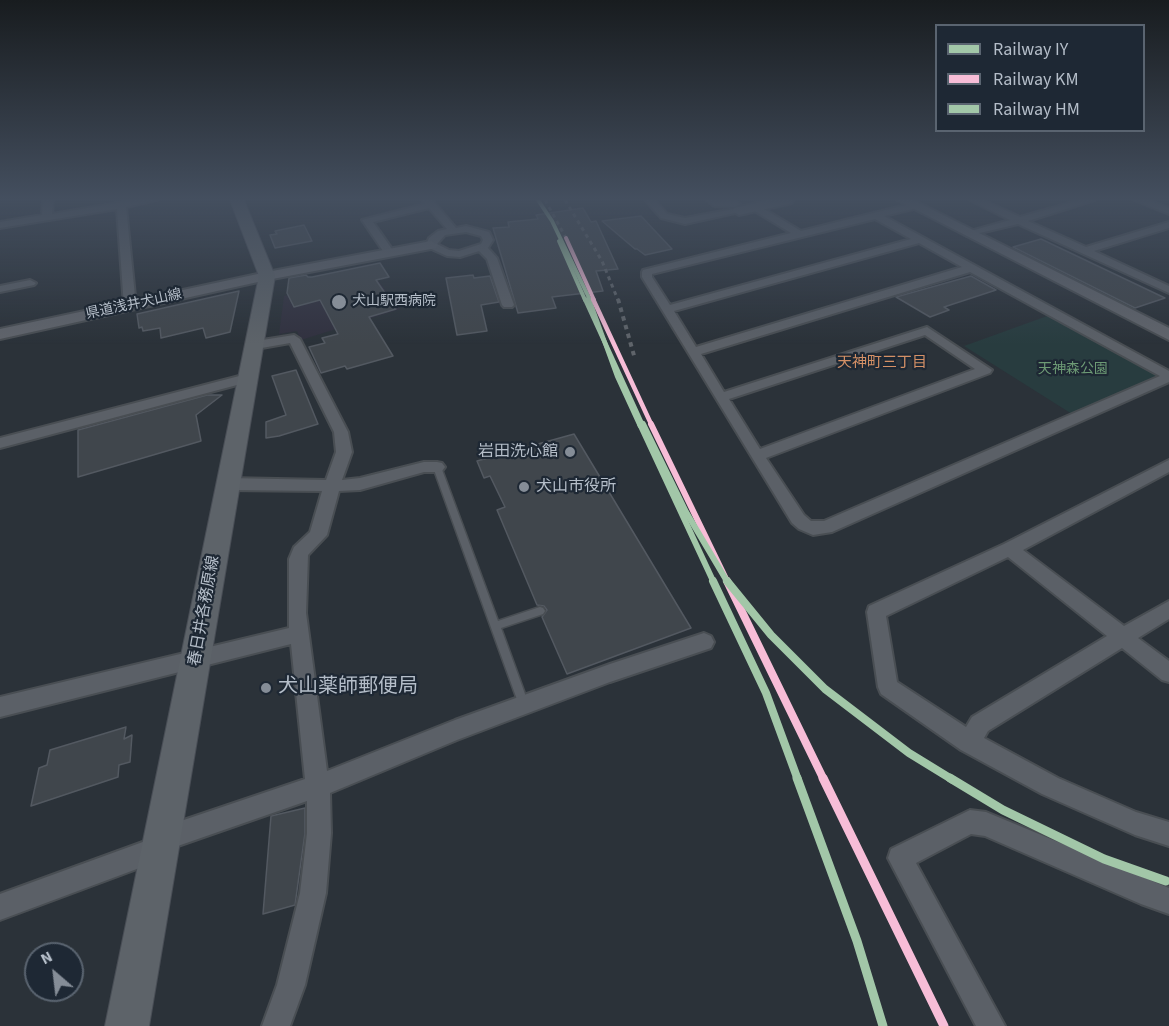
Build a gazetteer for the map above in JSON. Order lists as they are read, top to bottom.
{
  "streets": {
    "main road": ["県道浅井犬山線", "春日井各務原線"]
  },
  "crossings": [
    ["県道浅井犬山線", "春日井各務原線"]
  ],
  "districts": ["天神町三丁目"],
  "parks": ["天神森公園"],
  "places": [
    "犬山駅西病院",
    "岩田洗心館",
    "犬山市役所",
    "犬山薬師郵便局"
  ],
  "lines": ["rail line IY", "rail line KM", "rail line HM"],
  "legend": ["Railway IY", "Railway KM", "Railway HM"],
  "north": "top left"
}
